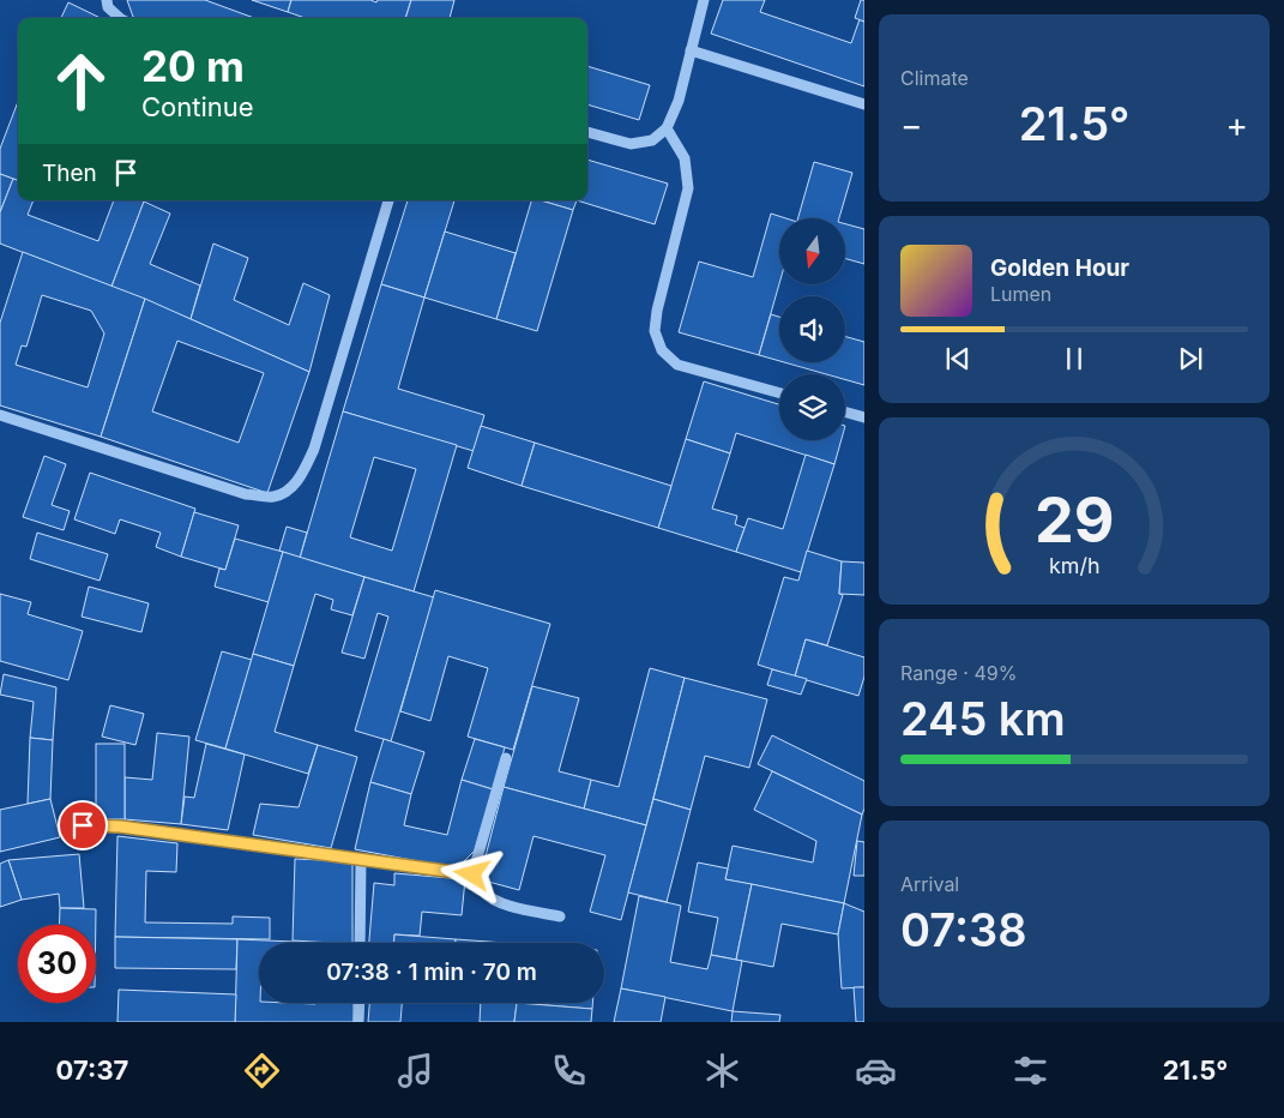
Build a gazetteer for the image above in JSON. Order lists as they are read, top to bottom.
{
  "north": "bottom",
  "page": {
    "tile": [
      "Climate",
      ["Range · 49%", "245 km"],
      ["Arrival", "07:38"]
    ],
    "turn": ["20 m", "Continue"],
    "heat": ["−", "21.5°", "+"],
    "then": "Then",
    "song": ["Golden Hour", "Lumen"],
    "limit": "30",
    "trip": "07:38 · 1 min · 70 m",
    "tabs": ["07:37", "21.5°"],
    "gauge": ["29", "km/h"]
  }
}
